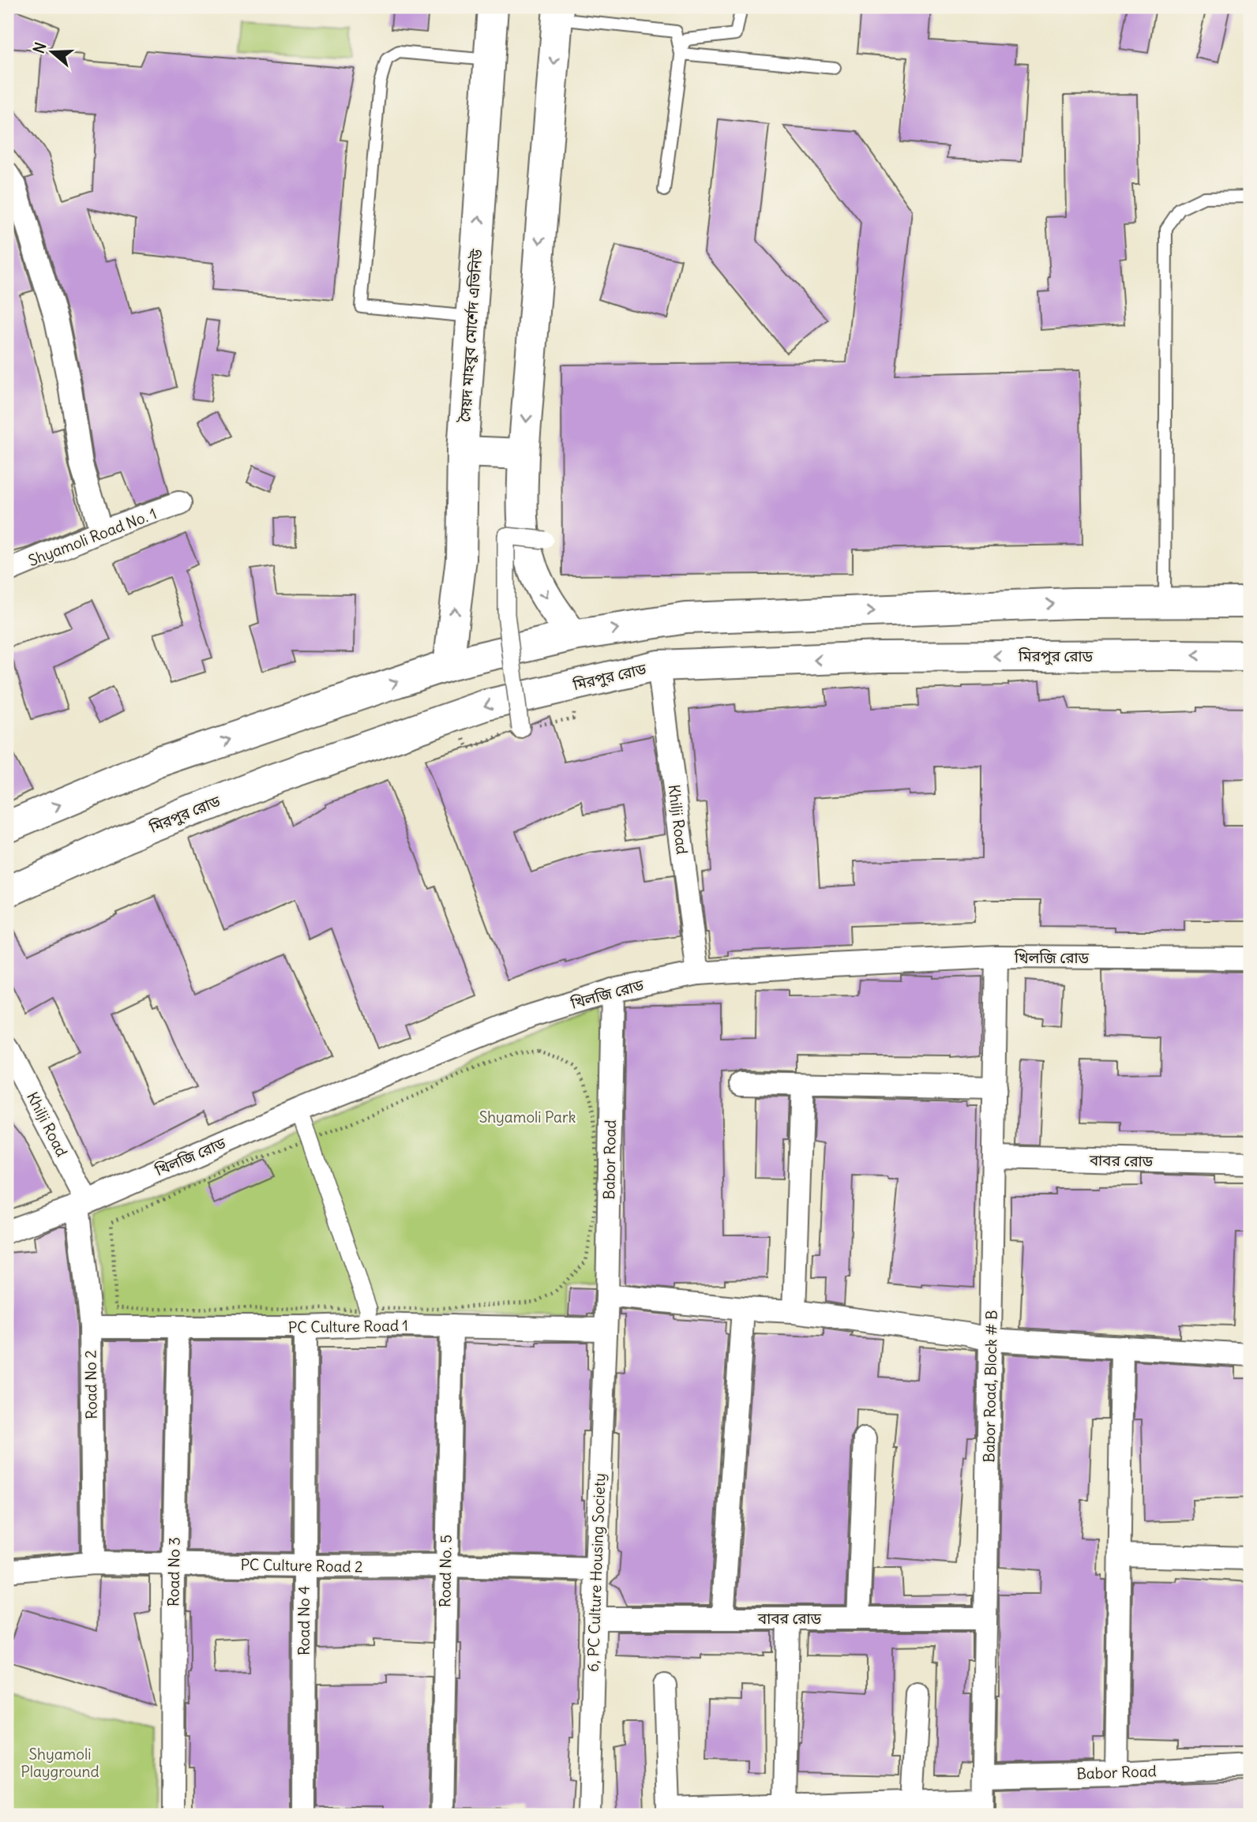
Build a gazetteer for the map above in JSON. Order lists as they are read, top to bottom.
{
  "streets": {
    "main road": ["সৈয়দ মাহবুব মোর্শেদ এভিনিউ", "মিরপুর রোড"],
    "street": [
      "Shyamoli Road No. 1",
      "Khilji Road",
      "খিলজি রোড",
      "Babor Road",
      "বাবর রোড",
      "PC Culture Road 1",
      "Road No 2",
      "Babor Road, Block # B",
      "PC Culture Road 2",
      "Road No. 5",
      "Road No 3",
      "6, PC Culture Housing Society",
      "Road No 4"
    ]
  },
  "crossings": [
    ["মিরপুর রোড", "Khilji Road"],
    ["Khilji Road", "খিলজি রোড"],
    ["Khilji Road", "Road No 2"],
    ["খিলজি রোড", "Babor Road"],
    ["খিলজি রোড", "Road No 2"],
    ["খিলজি রোড", "Babor Road, Block # B"],
    ["Babor Road", "PC Culture Road 1"],
    ["Babor Road", "Babor Road, Block # B"],
    ["Babor Road", "6, PC Culture Housing Society"],
    ["বাবর রোড", "Babor Road, Block # B"],
    ["বাবর রোড", "6, PC Culture Housing Society"],
    ["PC Culture Road 1", "Road No 2"],
    ["PC Culture Road 1", "Road No. 5"],
    ["PC Culture Road 1", "Road No 3"],
    ["PC Culture Road 1", "6, PC Culture Housing Society"],
    ["PC Culture Road 1", "Road No 4"],
    ["Road No 2", "PC Culture Road 2"],
    ["PC Culture Road 2", "Road No. 5"],
    ["PC Culture Road 2", "Road No 3"],
    ["PC Culture Road 2", "6, PC Culture Housing Society"],
    ["PC Culture Road 2", "Road No 4"]
  ],
  "parks": ["Shyamoli Park", "Shyamoli Playground"],
  "north": "left"
}
